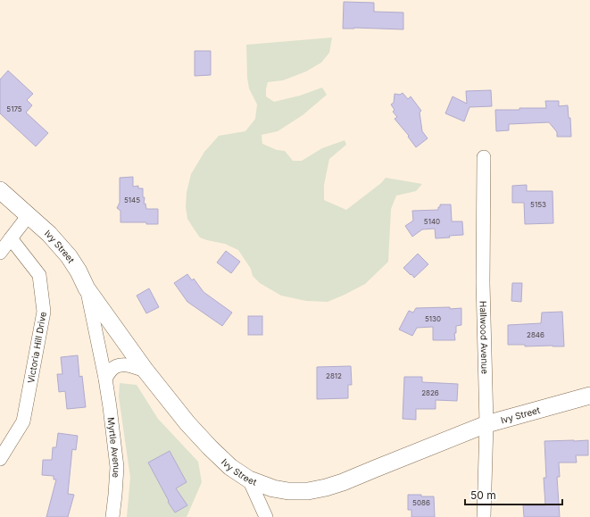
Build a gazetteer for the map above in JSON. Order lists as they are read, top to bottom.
{
  "streets": {
    "street": [
      "Ivy Street",
      "Hallwood Avenue",
      "Victoria Hill Drive",
      "Myrtle Avenue"
    ]
  },
  "crossings": [
    ["Ivy Street", "Hallwood Avenue"],
    ["Ivy Street", "Myrtle Avenue"]
  ],
  "house_numbers": [
    "5175",
    "5145",
    "5153",
    "5140",
    "5130",
    "2846",
    "2812",
    "2826",
    "5086"
  ],
  "scale_bar": "50 m"
}
